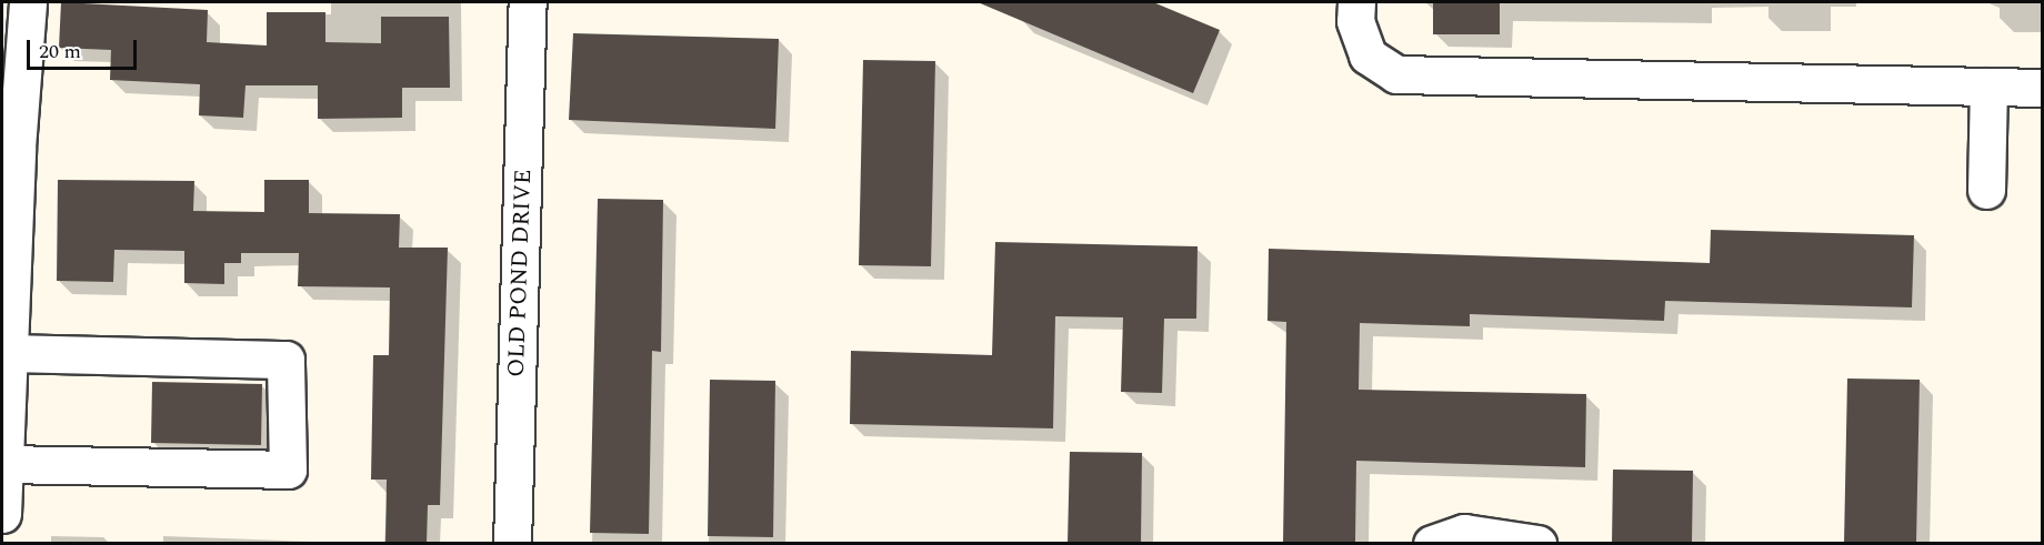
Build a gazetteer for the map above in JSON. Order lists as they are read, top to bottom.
{
  "streets": {
    "lane": ["OLD POND DRIVE"]
  },
  "scale_bar": "20 m"
}
